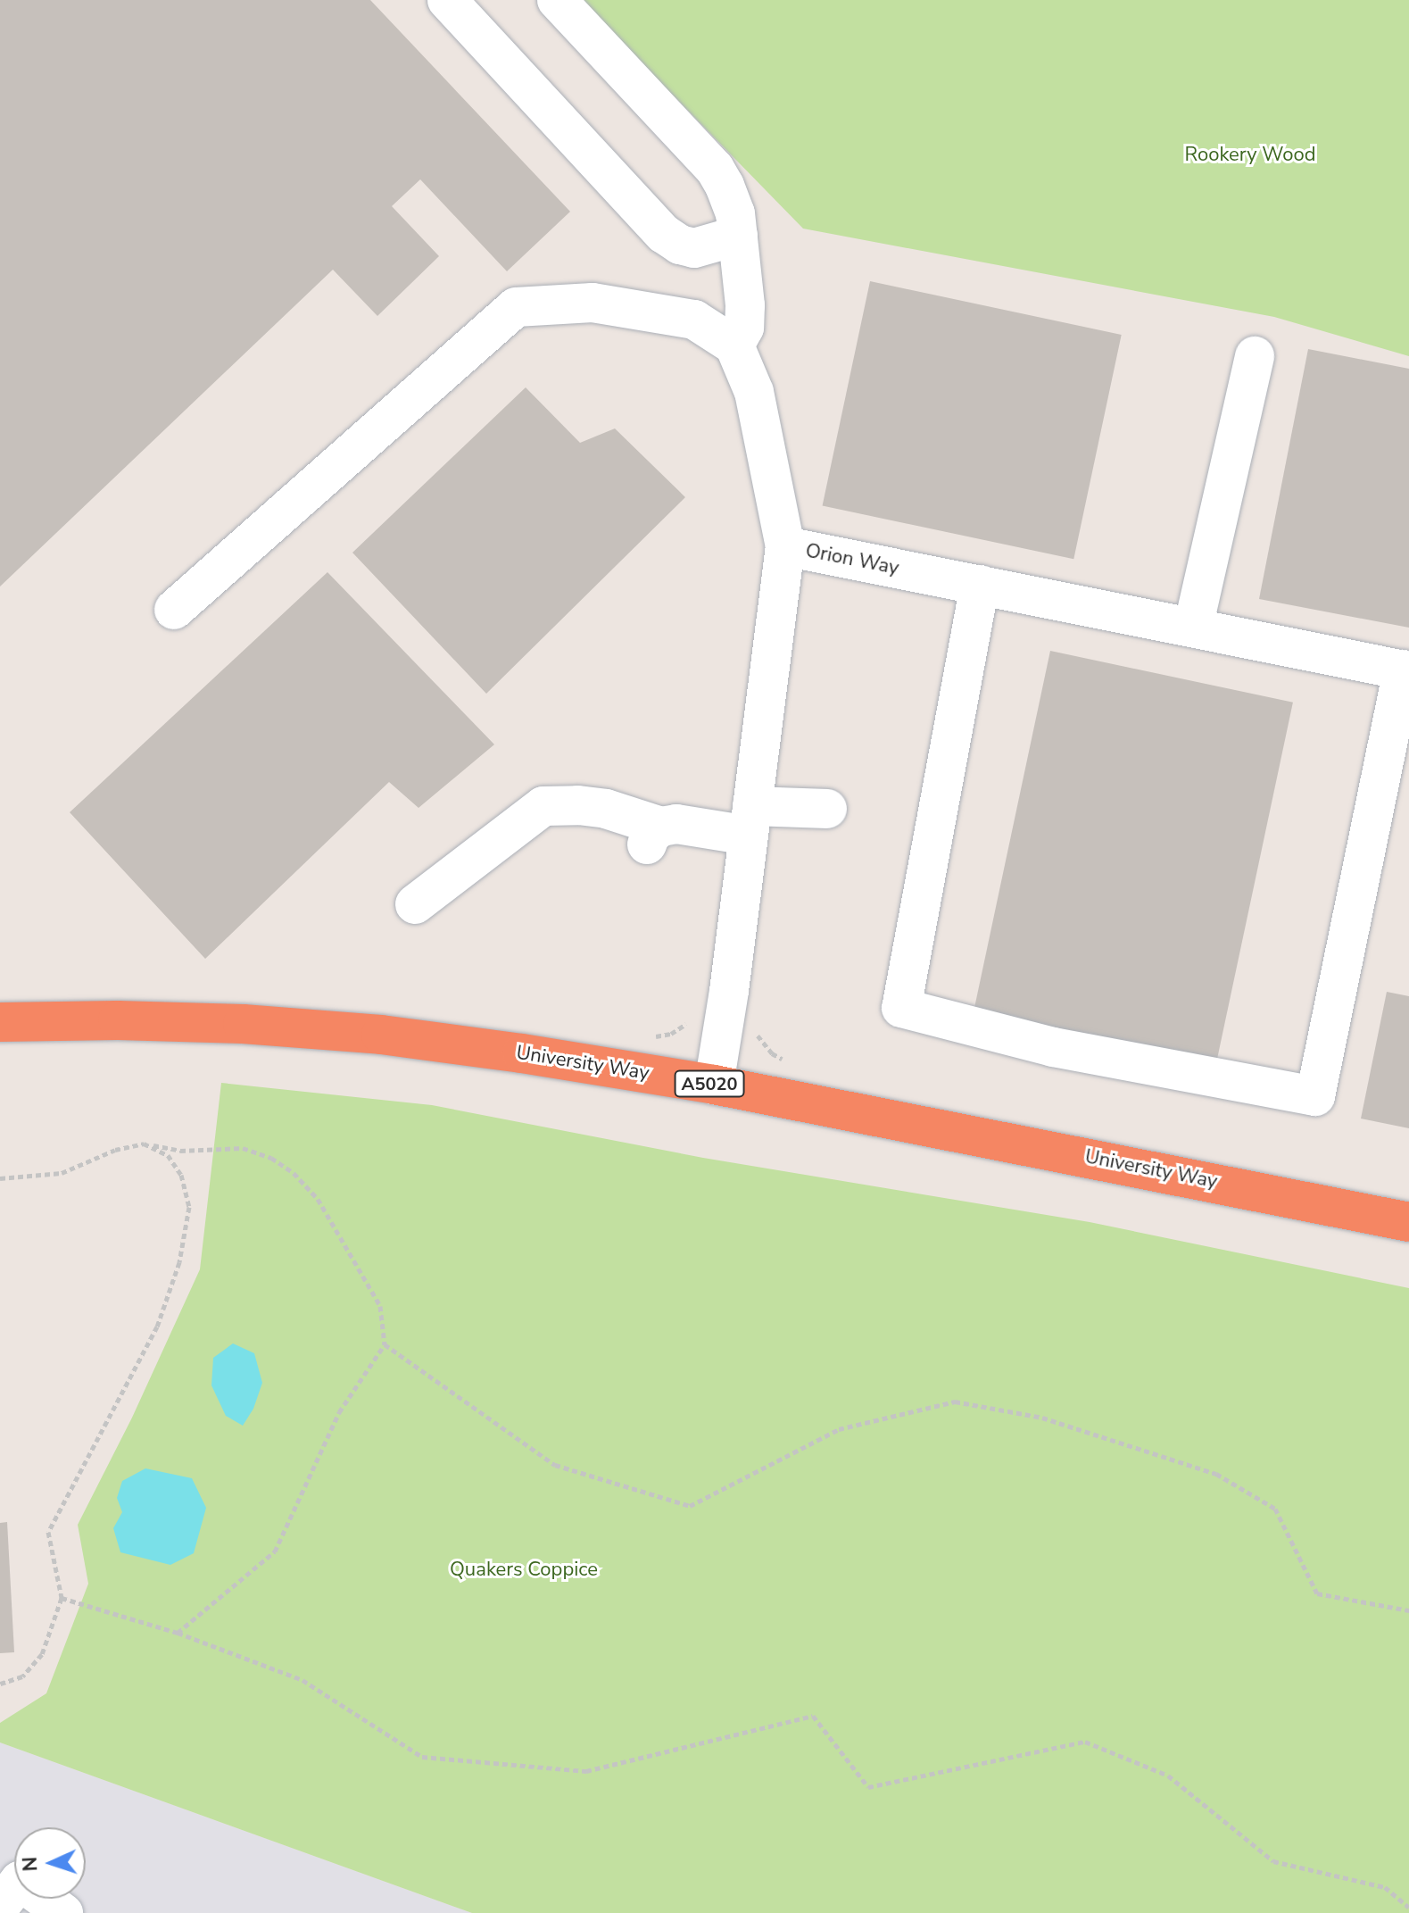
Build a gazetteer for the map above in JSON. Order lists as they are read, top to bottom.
{
  "streets": {
    "highway": ["University Way", "A5020"],
    "lane": ["Orion Way"]
  },
  "crossings": [
    ["Orion Way", "University Way"]
  ],
  "parks": ["Rookery Wood", "Quakers Coppice"],
  "north": "left"
}
